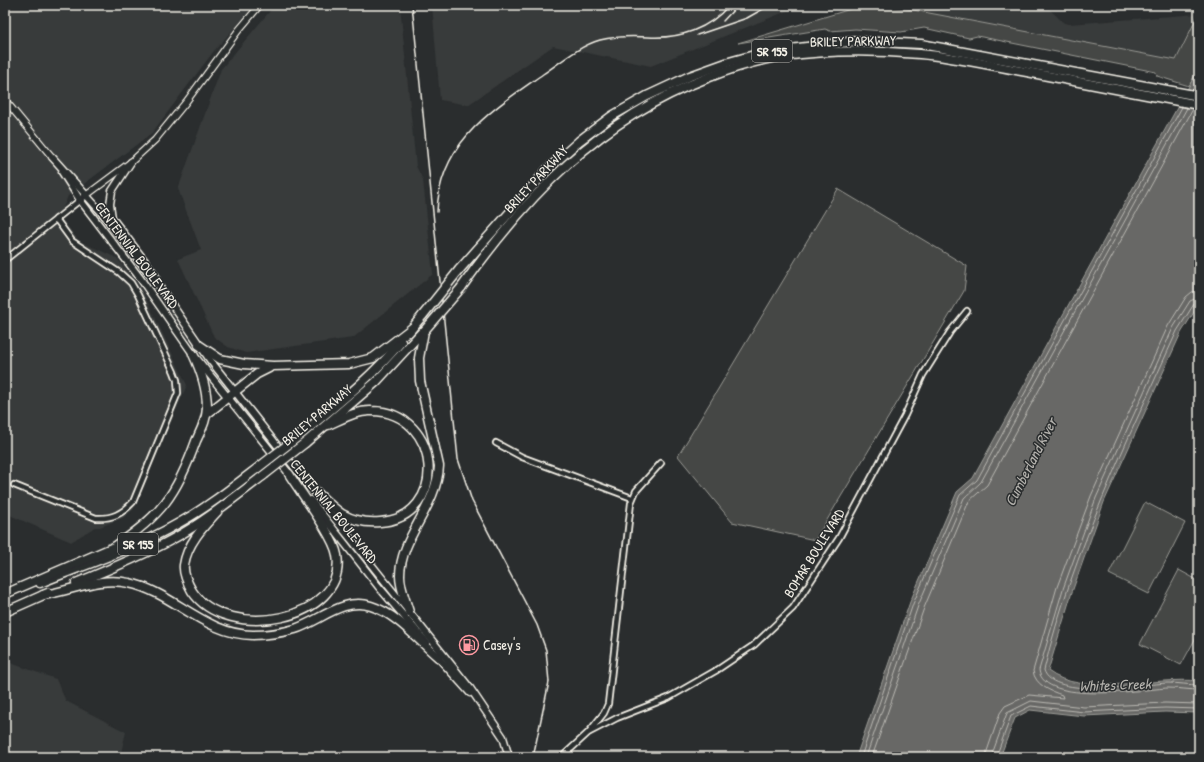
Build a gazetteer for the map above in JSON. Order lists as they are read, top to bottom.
{
  "streets": {
    "highway": ["BRILEY PARKWAY", "SR 155"],
    "main road": ["CENTENNIAL BOULEVARD"],
    "street": ["BOMAR BOULEVARD"]
  },
  "water": ["Cumberland River", "Whites Creek"],
  "places": {
    "fuel station": ["Casey's"]
  }
}
